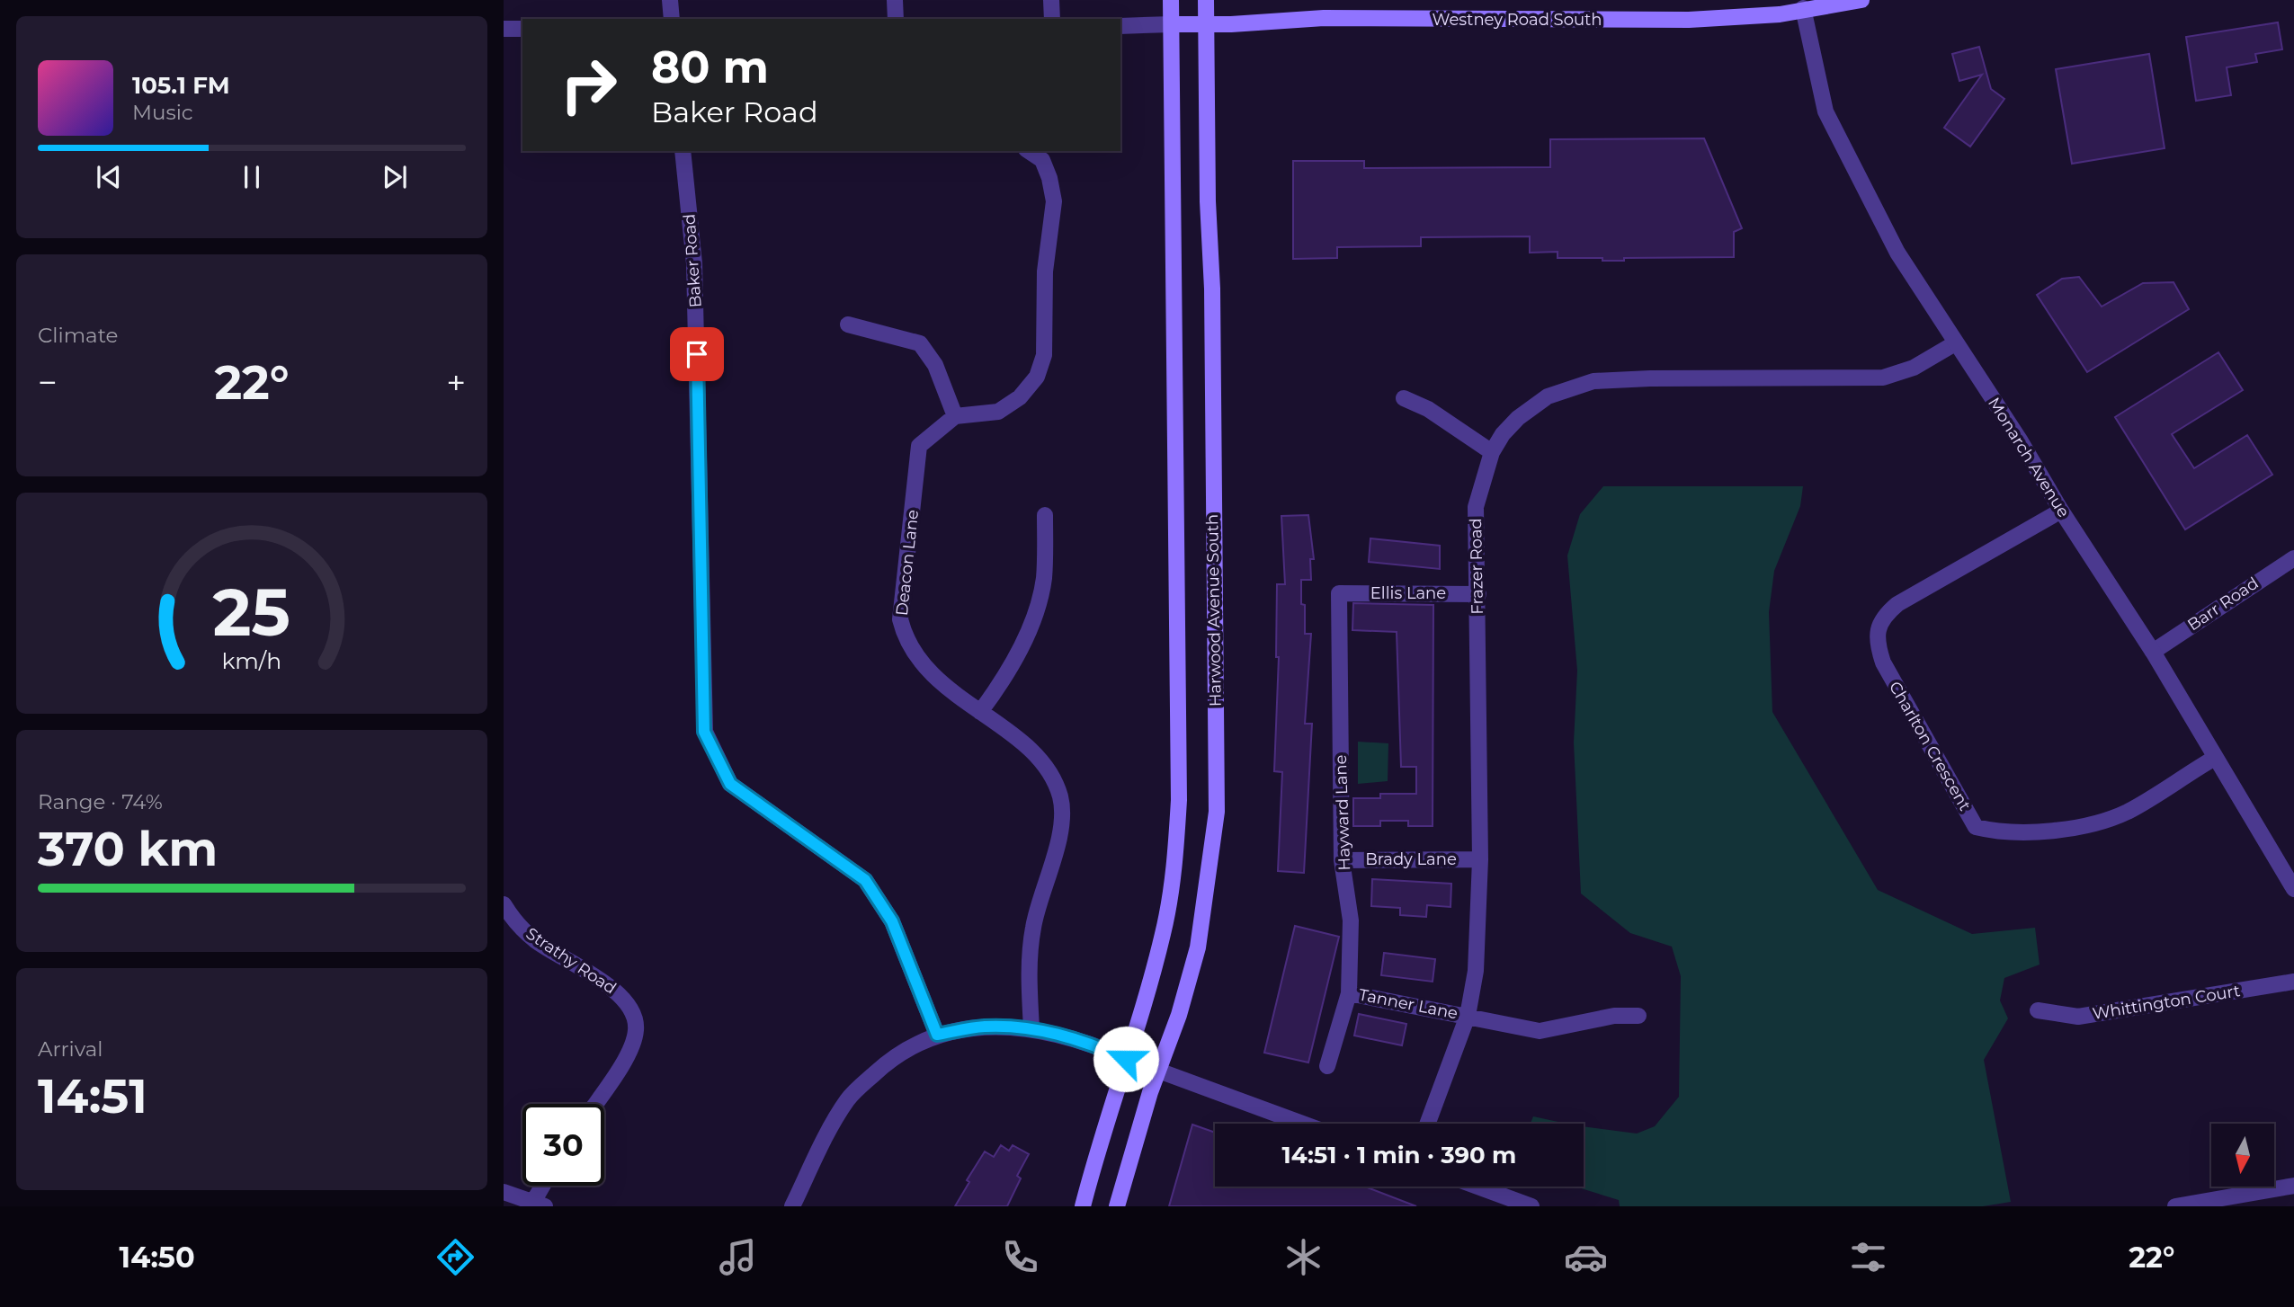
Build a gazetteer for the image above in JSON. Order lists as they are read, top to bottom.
{
  "streets": {
    "main road": ["Westney Road South", "Harwood Avenue South"],
    "street": [
      "Baker Road",
      "Monarch Avenue",
      "Deacon Lane",
      "Frazer Road",
      "Ellis Lane",
      "Barr Road",
      "Charlton Crescent",
      "Hayward Lane",
      "Brady Lane",
      "Strathy Road",
      "Whittington Court",
      "Tanner Lane"
    ]
  },
  "crossings": [
    ["Westney Road South", "Monarch Avenue"],
    ["Westney Road South", "Harwood Avenue South"],
    ["Monarch Avenue", "Frazer Road"],
    ["Monarch Avenue", "Barr Road"],
    ["Monarch Avenue", "Charlton Crescent"],
    ["Frazer Road", "Ellis Lane"],
    ["Frazer Road", "Brady Lane"],
    ["Frazer Road", "Tanner Lane"],
    ["Ellis Lane", "Hayward Lane"],
    ["Hayward Lane", "Brady Lane"],
    ["Hayward Lane", "Tanner Lane"]
  ],
  "north": "bottom",
  "page": {
    "turn": ["80 m", "Baker Road"],
    "song": ["105.1 FM", "Music"],
    "tile": [
      "Climate",
      ["Range · 74%", "370 km"],
      ["Arrival", "14:51"]
    ],
    "heat": ["−", "22°", "+"],
    "limit": "30",
    "trip": "14:51 · 1 min · 390 m",
    "tabs": ["14:50", "22°"],
    "gauge": ["25", "km/h"]
  }
}
